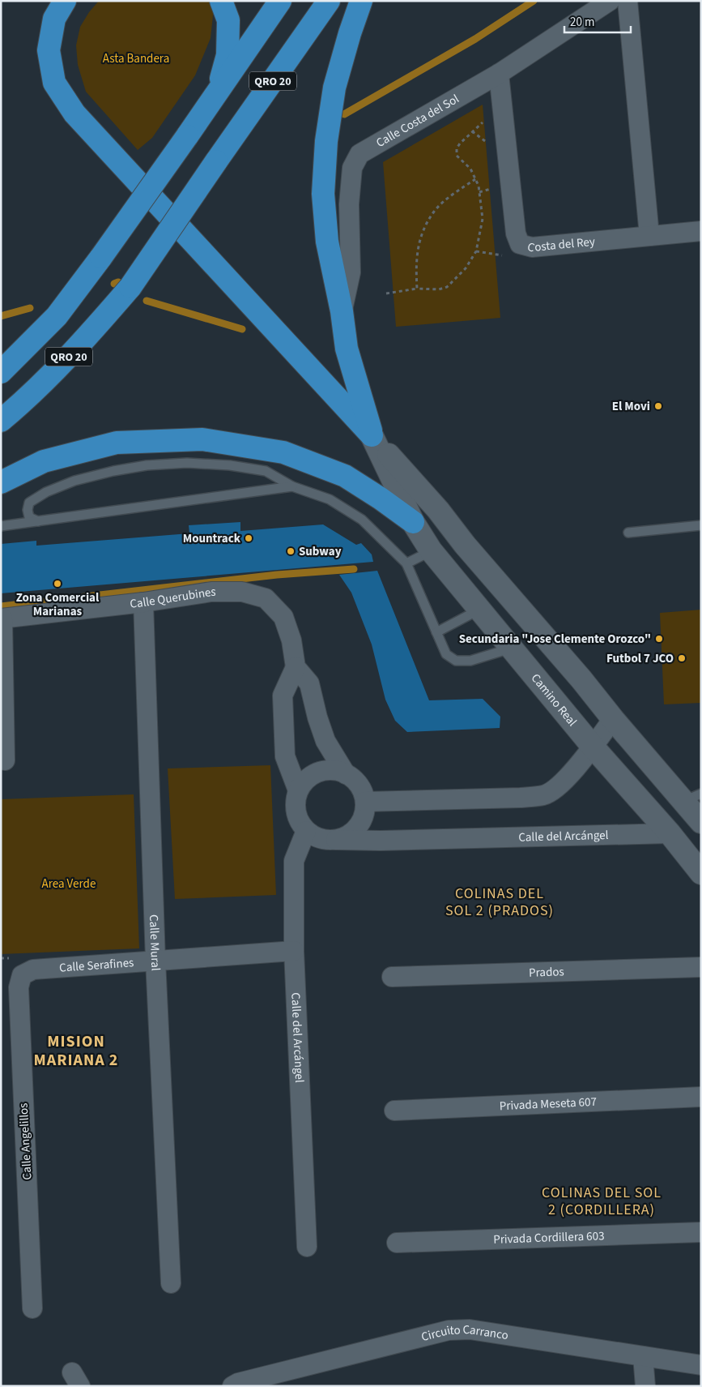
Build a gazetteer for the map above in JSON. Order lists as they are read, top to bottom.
{
  "streets": {
    "highway": ["QRO 20"],
    "street": [
      "Calle Costa del Sol",
      "Costa del Rey",
      "Calle Querubines",
      "Camino Real",
      "Calle del Arcángel",
      "Calle Mural",
      "Calle Serafines",
      "Prados",
      "Privada Meseta 607",
      "Calle Angelillos",
      "Privada Cordillera 603",
      "Circuito Carranco"
    ]
  },
  "crossings": [
    ["Calle Costa del Sol", "Costa del Rey"],
    ["Calle Querubines", "Calle Mural"],
    ["Camino Real", "Calle del Arcángel"],
    ["Calle del Arcángel", "Calle Serafines"],
    ["Calle Mural", "Calle Serafines"],
    ["Calle Serafines", "Calle Angelillos"]
  ],
  "districts": ["COLINAS DEL SOL 2 (PRADOS)", "MISION MARIANA 2", "COLINAS DEL SOL 2 (CORDILLERA)"],
  "parks": ["Asta Bandera", "Area Verde"],
  "places": [
    "El Movi",
    "Mountrack",
    "Subway",
    "Zona Comercial Marianas",
    "Secundaria \"Jose Clemente Orozco\"",
    "Futbol 7 JCO"
  ],
  "scale_bar": "20 m"
}
